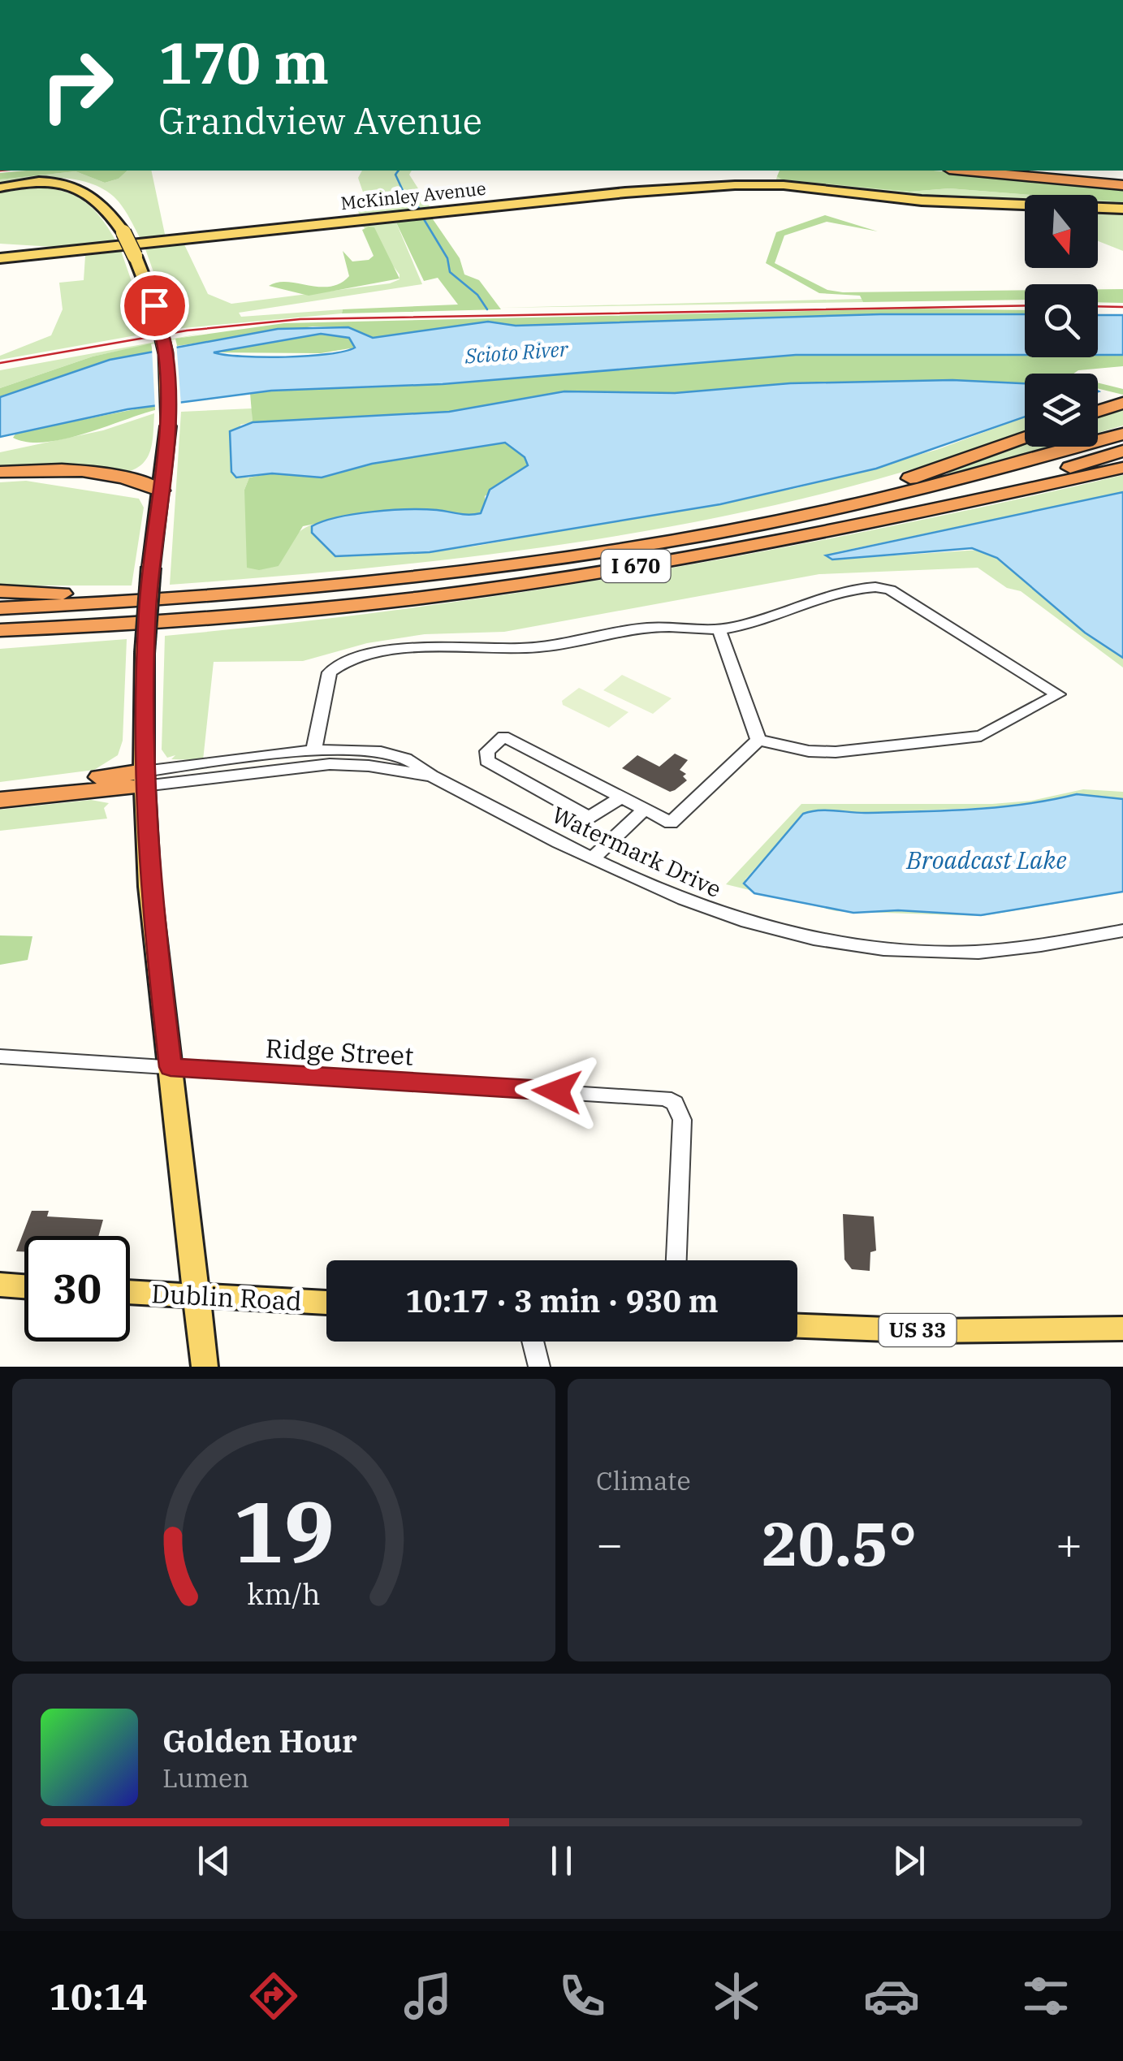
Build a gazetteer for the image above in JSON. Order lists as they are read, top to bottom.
{
  "streets": {
    "highway": ["I 670"],
    "main road": ["McKinley Avenue", "Dublin Road", "US 33"],
    "street": ["Watermark Drive", "Ridge Street"]
  },
  "water": ["Scioto River", "Broadcast Lake"],
  "north": "bottom",
  "page": {
    "turn": ["170 m", "Grandview Avenue"],
    "limit": "30",
    "trip": "10:17 · 3 min · 930 m",
    "tile": "Climate",
    "heat": ["−", "20.5°", "+"],
    "song": ["Golden Hour", "Lumen"],
    "tabs": "10:14",
    "gauge": ["19", "km/h"]
  }
}
